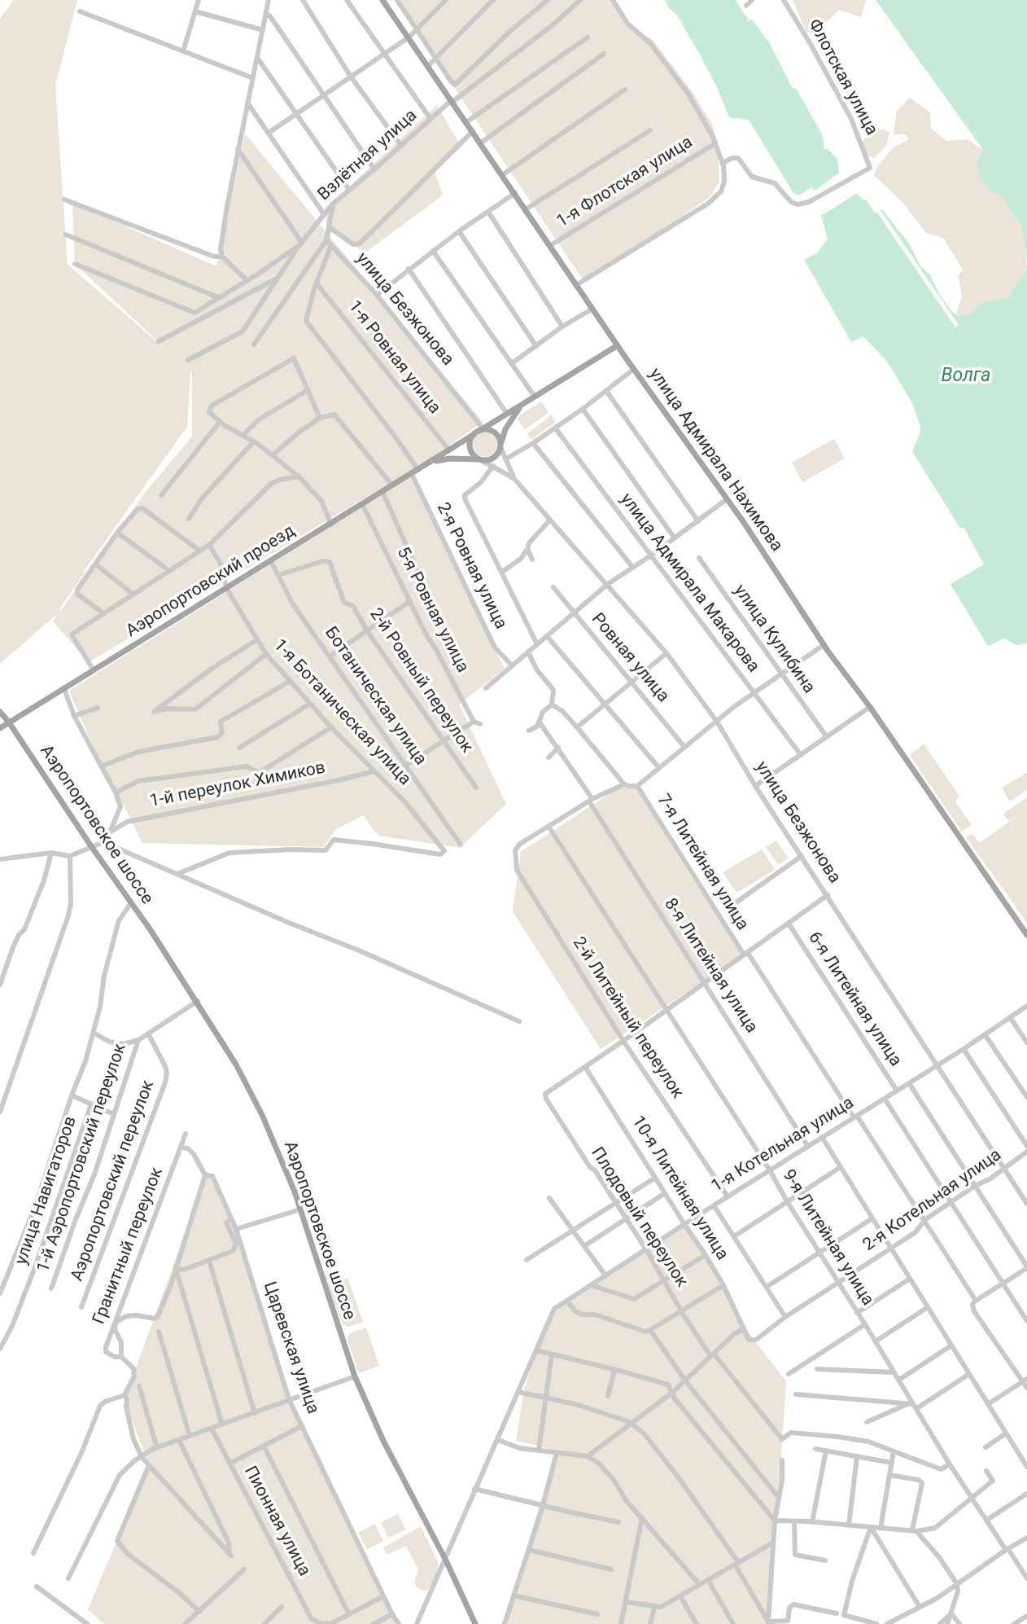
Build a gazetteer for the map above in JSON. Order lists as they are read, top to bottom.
{
  "streets": {
    "main road": ["улица Адмирала Нахимова", "Аэропортовский проезд", "Аэропортовское шоссе"],
    "street": [
      "Флотская улица",
      "Взлётная улица",
      "1-я Флотская улица",
      "улица Безжонова",
      "1-я Ровная улица",
      "2-я Ровная улица",
      "улица Адмирала Макарова",
      "5-я Ровная улица",
      "улица Кулибина",
      "Ровная улица",
      "2-й Ровный переулок",
      "Ботаническая улица",
      "1-я Ботаническая улица",
      "1-й переулок Химиков",
      "7-я Литейная улица",
      "8-я Литейная улица",
      "6-я Литейная улица",
      "2-й Литейный переулок",
      "1-я Котельная улица",
      "1-й Аэропортовский переулок",
      "Аэропортовский переулок",
      "10-я Литейная улица",
      "улица Навигаторов",
      "2-я Котельная улица",
      "Плодовый переулок",
      "9-я Литейная улица",
      "Гранитный переулок",
      "Царевская улица",
      "Пионная улица"
    ]
  },
  "crossings": [
    ["Взлётная улица", "улица Адмирала Нахимова"],
    ["1-я Флотская улица", "улица Адмирала Нахимова"],
    ["улица Безжонова", "Аэропортовский проезд"],
    ["улица Безжонова", "1-я Котельная улица"],
    ["улица Безжонова", "2-я Котельная улица"],
    ["1-я Ровная улица", "Аэропортовский проезд"],
    ["2-я Ровная улица", "Аэропортовский проезд"],
    ["Аэропортовский проезд", "5-я Ровная улица"],
    ["Аэропортовский проезд", "Ботаническая улица"],
    ["Аэропортовский проезд", "1-я Ботаническая улица"],
    ["Аэропортовский проезд", "Аэропортовское шоссе"],
    ["5-я Ровная улица", "2-й Ровный переулок"],
    ["2-й Ровный переулок", "Ботаническая улица"],
    ["1-я Ботаническая улица", "1-й переулок Химиков"],
    ["Аэропортовское шоссе", "1-й Аэропортовский переулок"],
    ["7-я Литейная улица", "1-я Котельная улица"],
    ["7-я Литейная улица", "2-я Котельная улица"],
    ["8-я Литейная улица", "1-я Котельная улица"],
    ["6-я Литейная улица", "1-я Котельная улица"],
    ["2-й Литейный переулок", "1-я Котельная улица"],
    ["2-й Литейный переулок", "9-я Литейная улица"],
    ["1-я Котельная улица", "10-я Литейная улица"],
    ["1-я Котельная улица", "Плодовый переулок"],
    ["1-я Котельная улица", "9-я Литейная улица"],
    ["1-й Аэропортовский переулок", "Аэропортовский переулок"],
    ["10-я Литейная улица", "2-я Котельная улица"],
    ["10-я Литейная улица", "Плодовый переулок"],
    ["2-я Котельная улица", "9-я Литейная улица"]
  ],
  "water": ["Волга"]
}
